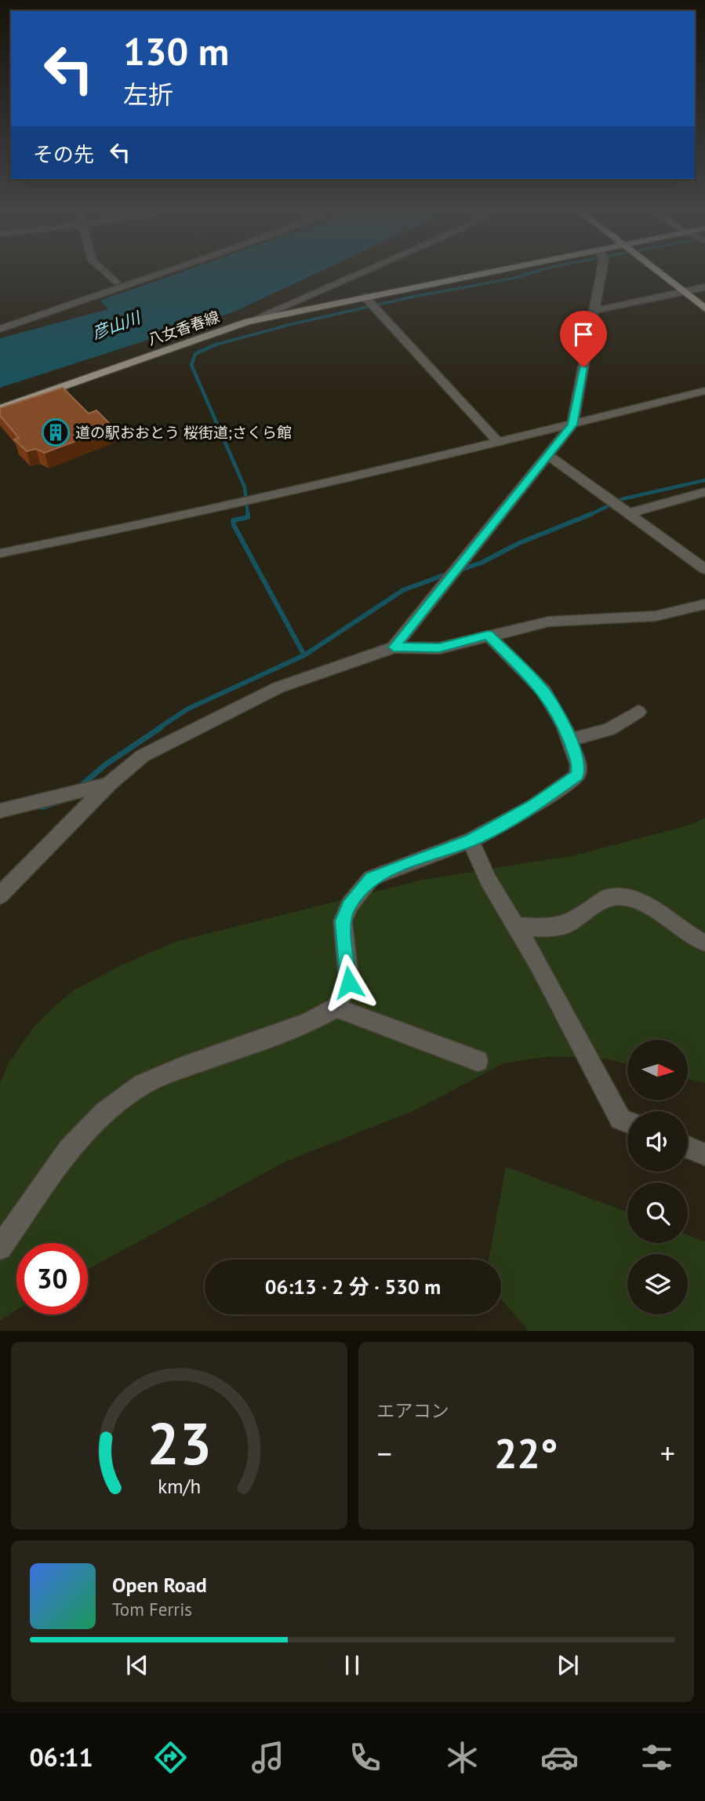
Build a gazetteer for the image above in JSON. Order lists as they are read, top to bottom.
{
  "streets": {
    "main road": ["八女香春線"]
  },
  "water": ["彦山川"],
  "places": {
    "building": ["道の駅おおとう 桜街道;さくら館"]
  },
  "north": "right",
  "page": {
    "turn": ["130 m", "左折"],
    "then": "その先",
    "limit": "30",
    "trip": "06:13 · 2 分 · 530 m",
    "tile": "エアコン",
    "heat": ["−", "22°", "+"],
    "song": ["Open Road", "Tom Ferris"],
    "tabs": "06:11",
    "gauge": ["23", "km/h"]
  }
}
